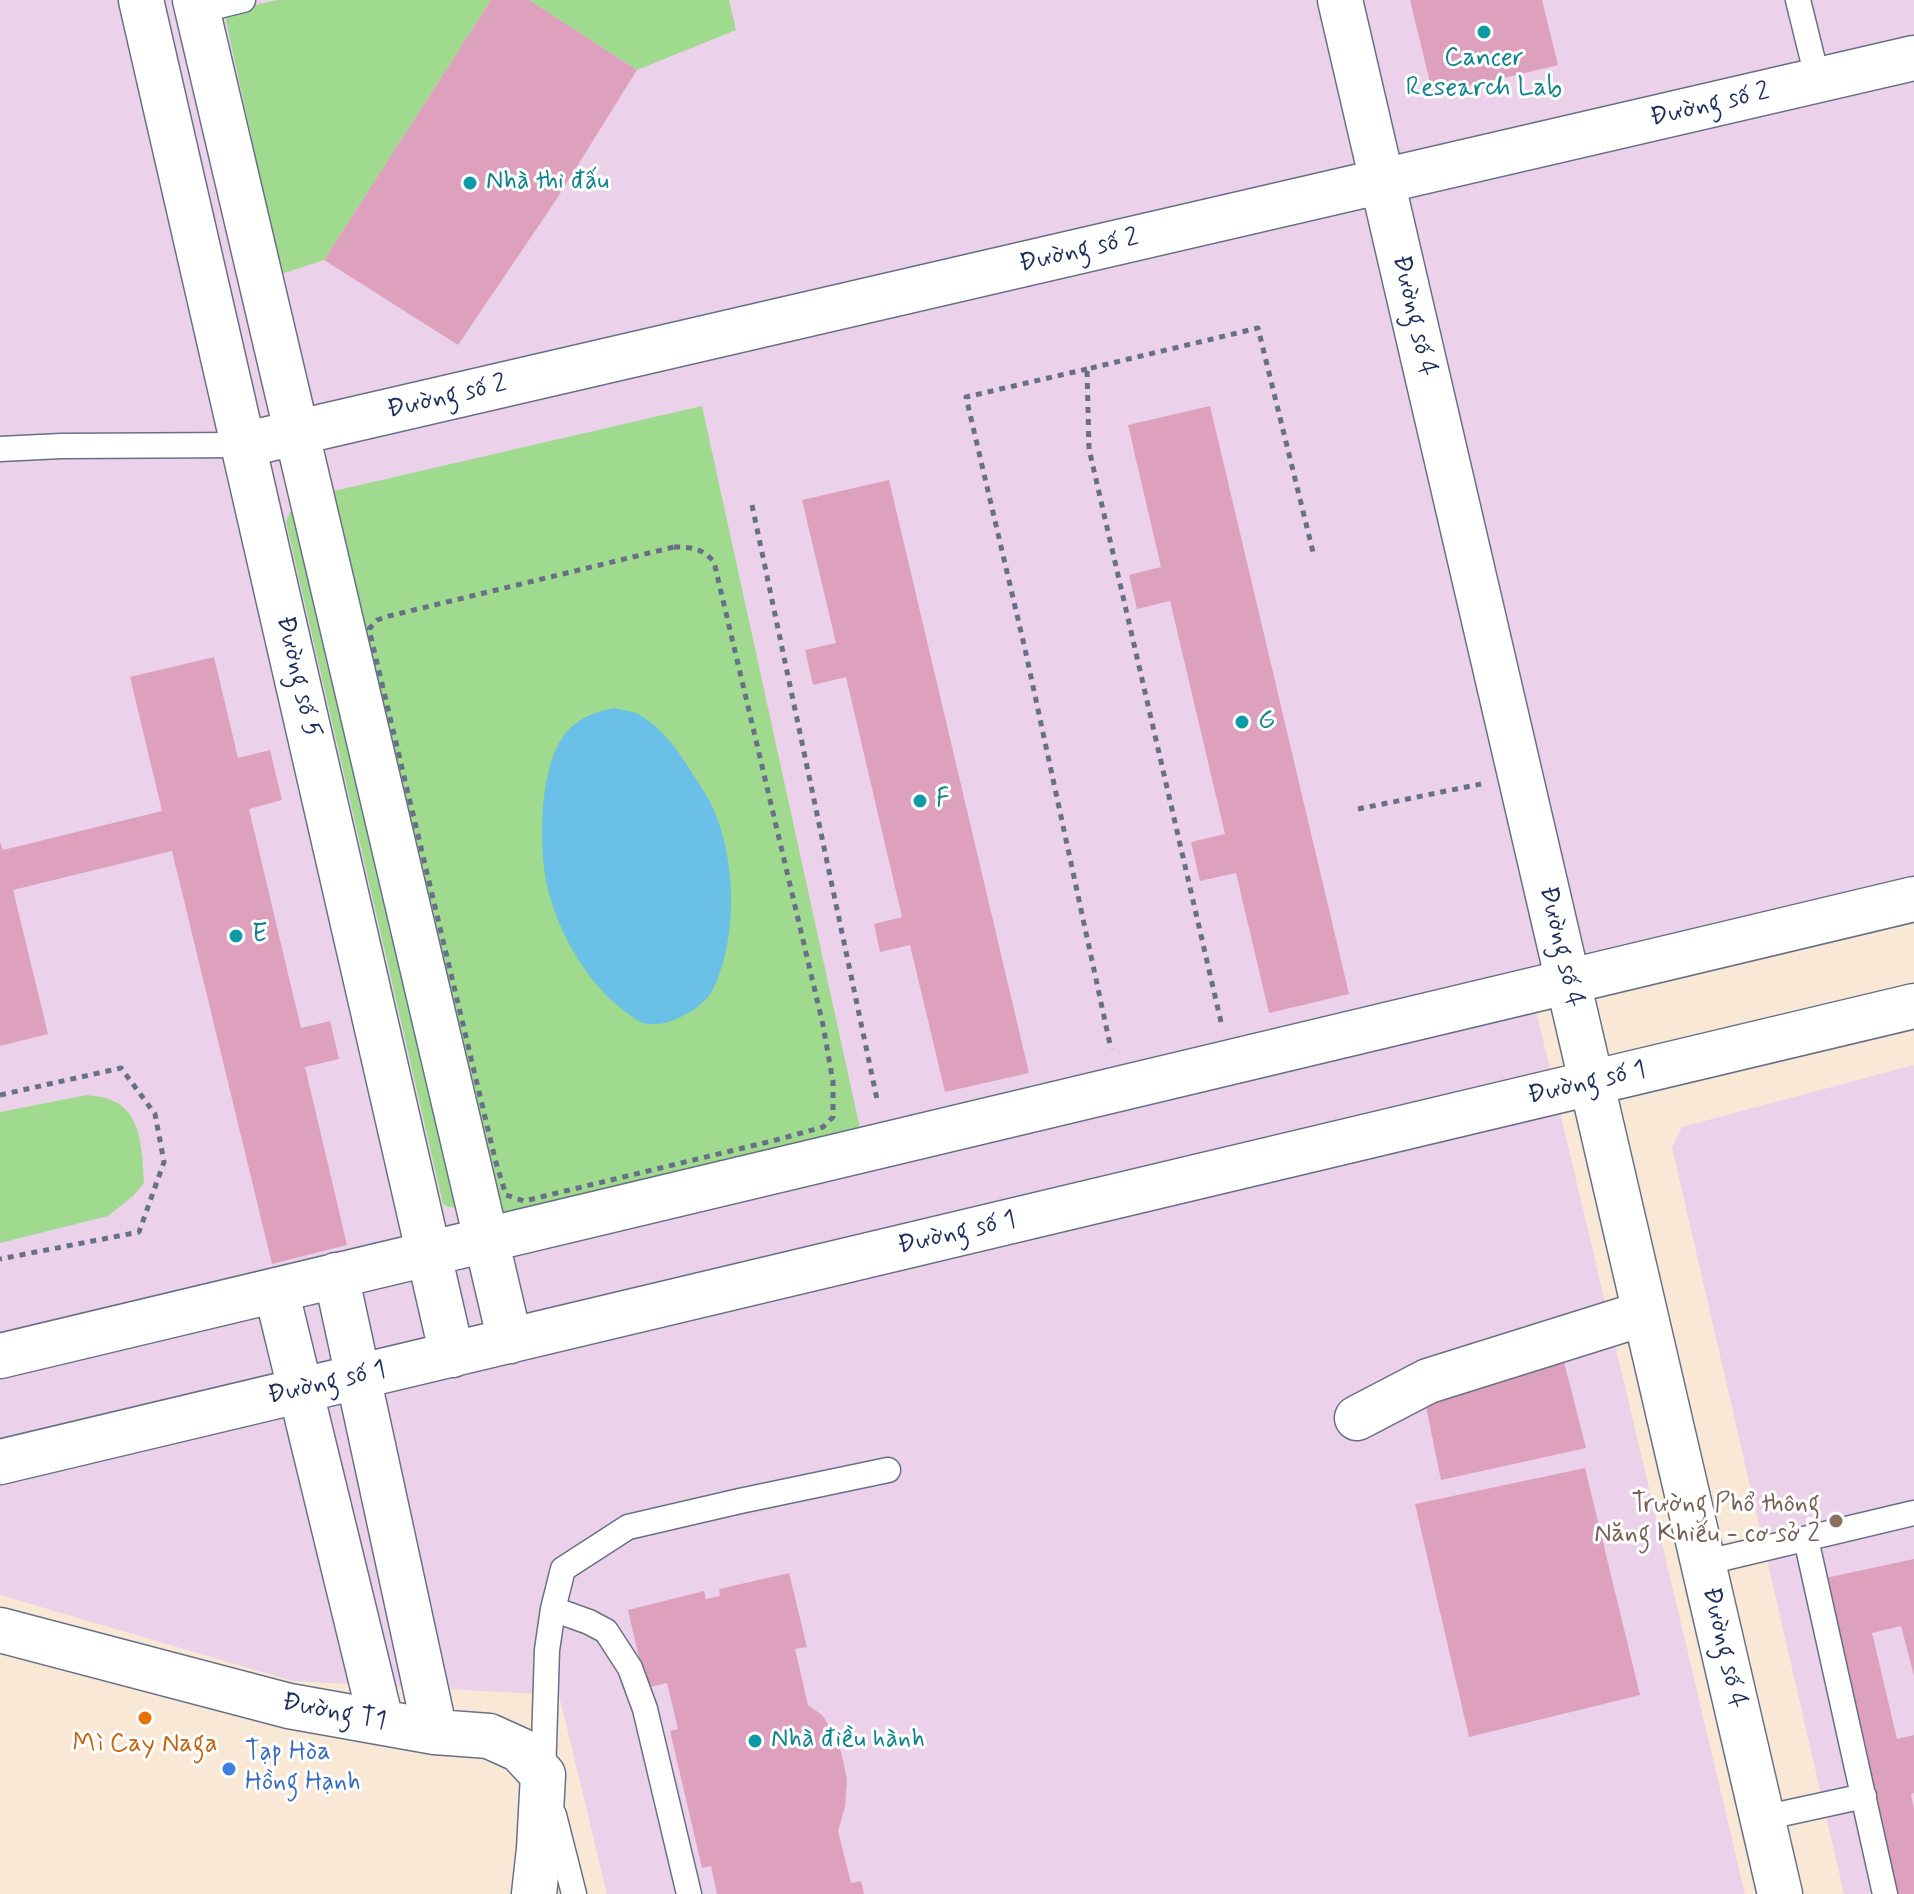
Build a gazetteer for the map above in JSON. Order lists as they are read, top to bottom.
{
  "streets": {
    "street": [
      "Đường số 2",
      "Đường số 4",
      "Đường số 5",
      "Đường số 1",
      "Đường T1"
    ]
  },
  "crossings": [
    ["Đường số 2", "Đường số 4"],
    ["Đường số 2", "Đường số 5"],
    ["Đường số 4", "Đường số 1"],
    ["Đường số 5", "Đường số 1"]
  ],
  "places": [
    "Cancer Research Lab",
    "Nhà thi đấu",
    "G",
    "F",
    "E",
    "Trường Phổ thông Năng Khiếu - cơ sở 2",
    "Mì Cay Naga",
    "Nhà điều hành",
    "Tạp Hòa Hồng Hạnh"
  ]
}
